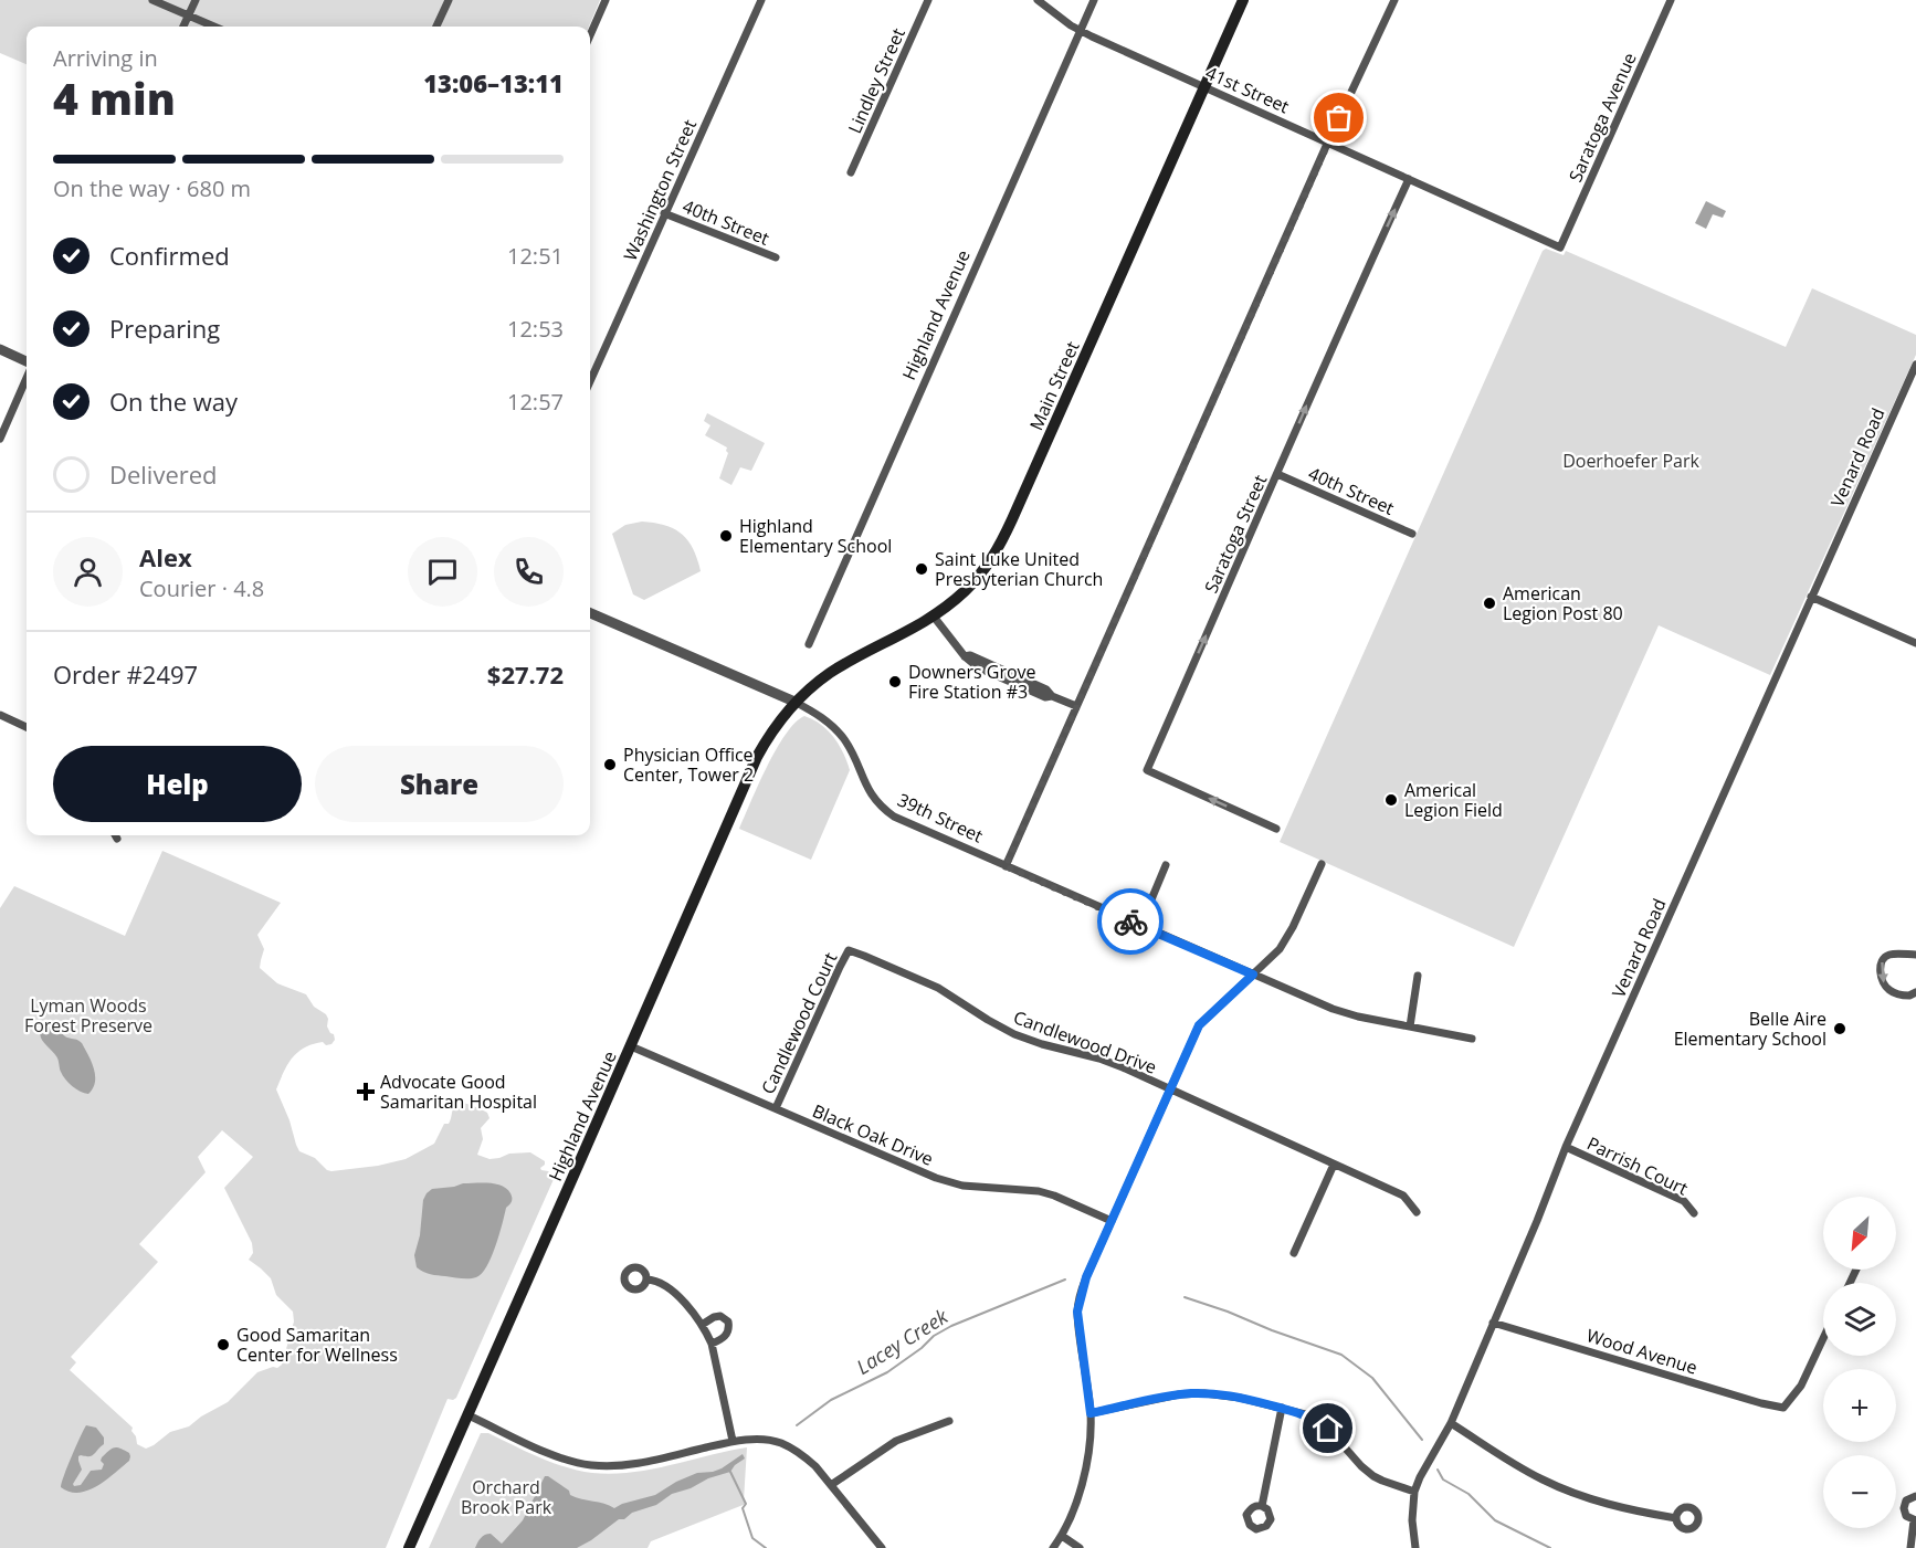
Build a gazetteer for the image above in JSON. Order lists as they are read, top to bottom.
{
  "streets": {
    "main road": ["Highland Avenue", "Main Street"],
    "street": [
      "Lindley Street",
      "41st Street",
      "Saratoga Avenue",
      "Washington Street",
      "40th Street",
      "Venard Road",
      "Saratoga Street",
      "39th Street",
      "Candlewood Court",
      "Candlewood Drive",
      "Black Oak Drive",
      "Parrish Court",
      "Wood Avenue"
    ]
  },
  "crossings": [
    ["41st Street", "Saratoga Avenue"],
    ["41st Street", "Highland Avenue"],
    ["41st Street", "Main Street"],
    ["41st Street", "Saratoga Street"],
    ["Washington Street", "40th Street"],
    ["40th Street", "Saratoga Street"],
    ["Highland Avenue", "Main Street"],
    ["Highland Avenue", "39th Street"],
    ["Highland Avenue", "Black Oak Drive"],
    ["Main Street", "39th Street"],
    ["Venard Road", "Parrish Court"],
    ["Venard Road", "Wood Avenue"],
    ["Candlewood Court", "Candlewood Drive"],
    ["Candlewood Court", "Black Oak Drive"]
  ],
  "one_way": ["Saratoga Street"],
  "water": ["Lacey Creek"],
  "parks": ["Doerhoefer Park", "Lyman Woods Forest Preserve", "Orchard Brook Park"],
  "places": {
    "other": [
      "Highland Elementary School",
      "Saint Luke United Presbyterian Church",
      "American Legion Post 80",
      "Downers Grove Fire Station #3",
      "Physician Office Center, Tower 2",
      "Americal Legion Field",
      "Belle Aire Elementary School",
      "Good Samaritan Center for Wellness"
    ],
    "health": ["Advocate Good Samaritan Hospital"]
  },
  "north": "bottom left",
  "page": {
    "heading": ["4 min", "Arriving in", "13:06–13:11"],
    "panel": [
      "Alex",
      "Courier · 4.8",
      "Order #2497",
      "$27.72"
    ],
    "bar": "On the way · 680 m",
    "list": [
      ["Confirmed", "12:51"],
      ["Preparing", "12:53"],
      ["On the way", "12:57"],
      "Delivered"
    ],
    "buttons": ["Help", "Share"],
    "map_buttons": ["+", "−"]
  }
}
